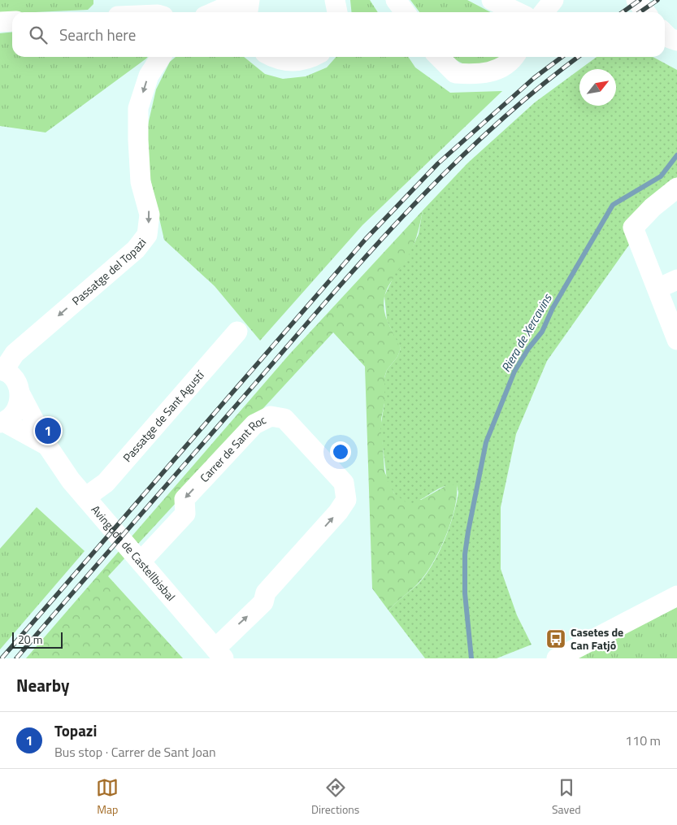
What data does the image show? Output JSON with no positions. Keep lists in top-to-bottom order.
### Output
{
  "streets": {
    "street": [
      "Passatge del Topazi",
      "Passatge de Sant Agustí",
      "Carrer de Sant Roc",
      "Avinguda de Castellbisbal"
    ]
  },
  "crossings": [
    ["Passatge del Topazi", "Avinguda de Castellbisbal"],
    ["Passatge de Sant Agustí", "Avinguda de Castellbisbal"],
    ["Carrer de Sant Roc", "Avinguda de Castellbisbal"]
  ],
  "one_way": ["Passatge del Topazi"],
  "water": ["Riera de Xercavins"],
  "places": {
    "bus stop": ["Casetes de Can Fatjó"]
  },
  "scale_bar": "20 m",
  "north": "top right",
  "page": {
    "search": "Search here",
    "pins": "1",
    "scale": "20 m",
    "heading": "Nearby",
    "list": [
      {
        "mark": "1",
        "name": "Topazi",
        "note": "Bus stop · Carrer de Sant Joan",
        "value": "110 m"
      }
    ],
    "nav": ["Map", "Directions", "Saved"]
  }
}
